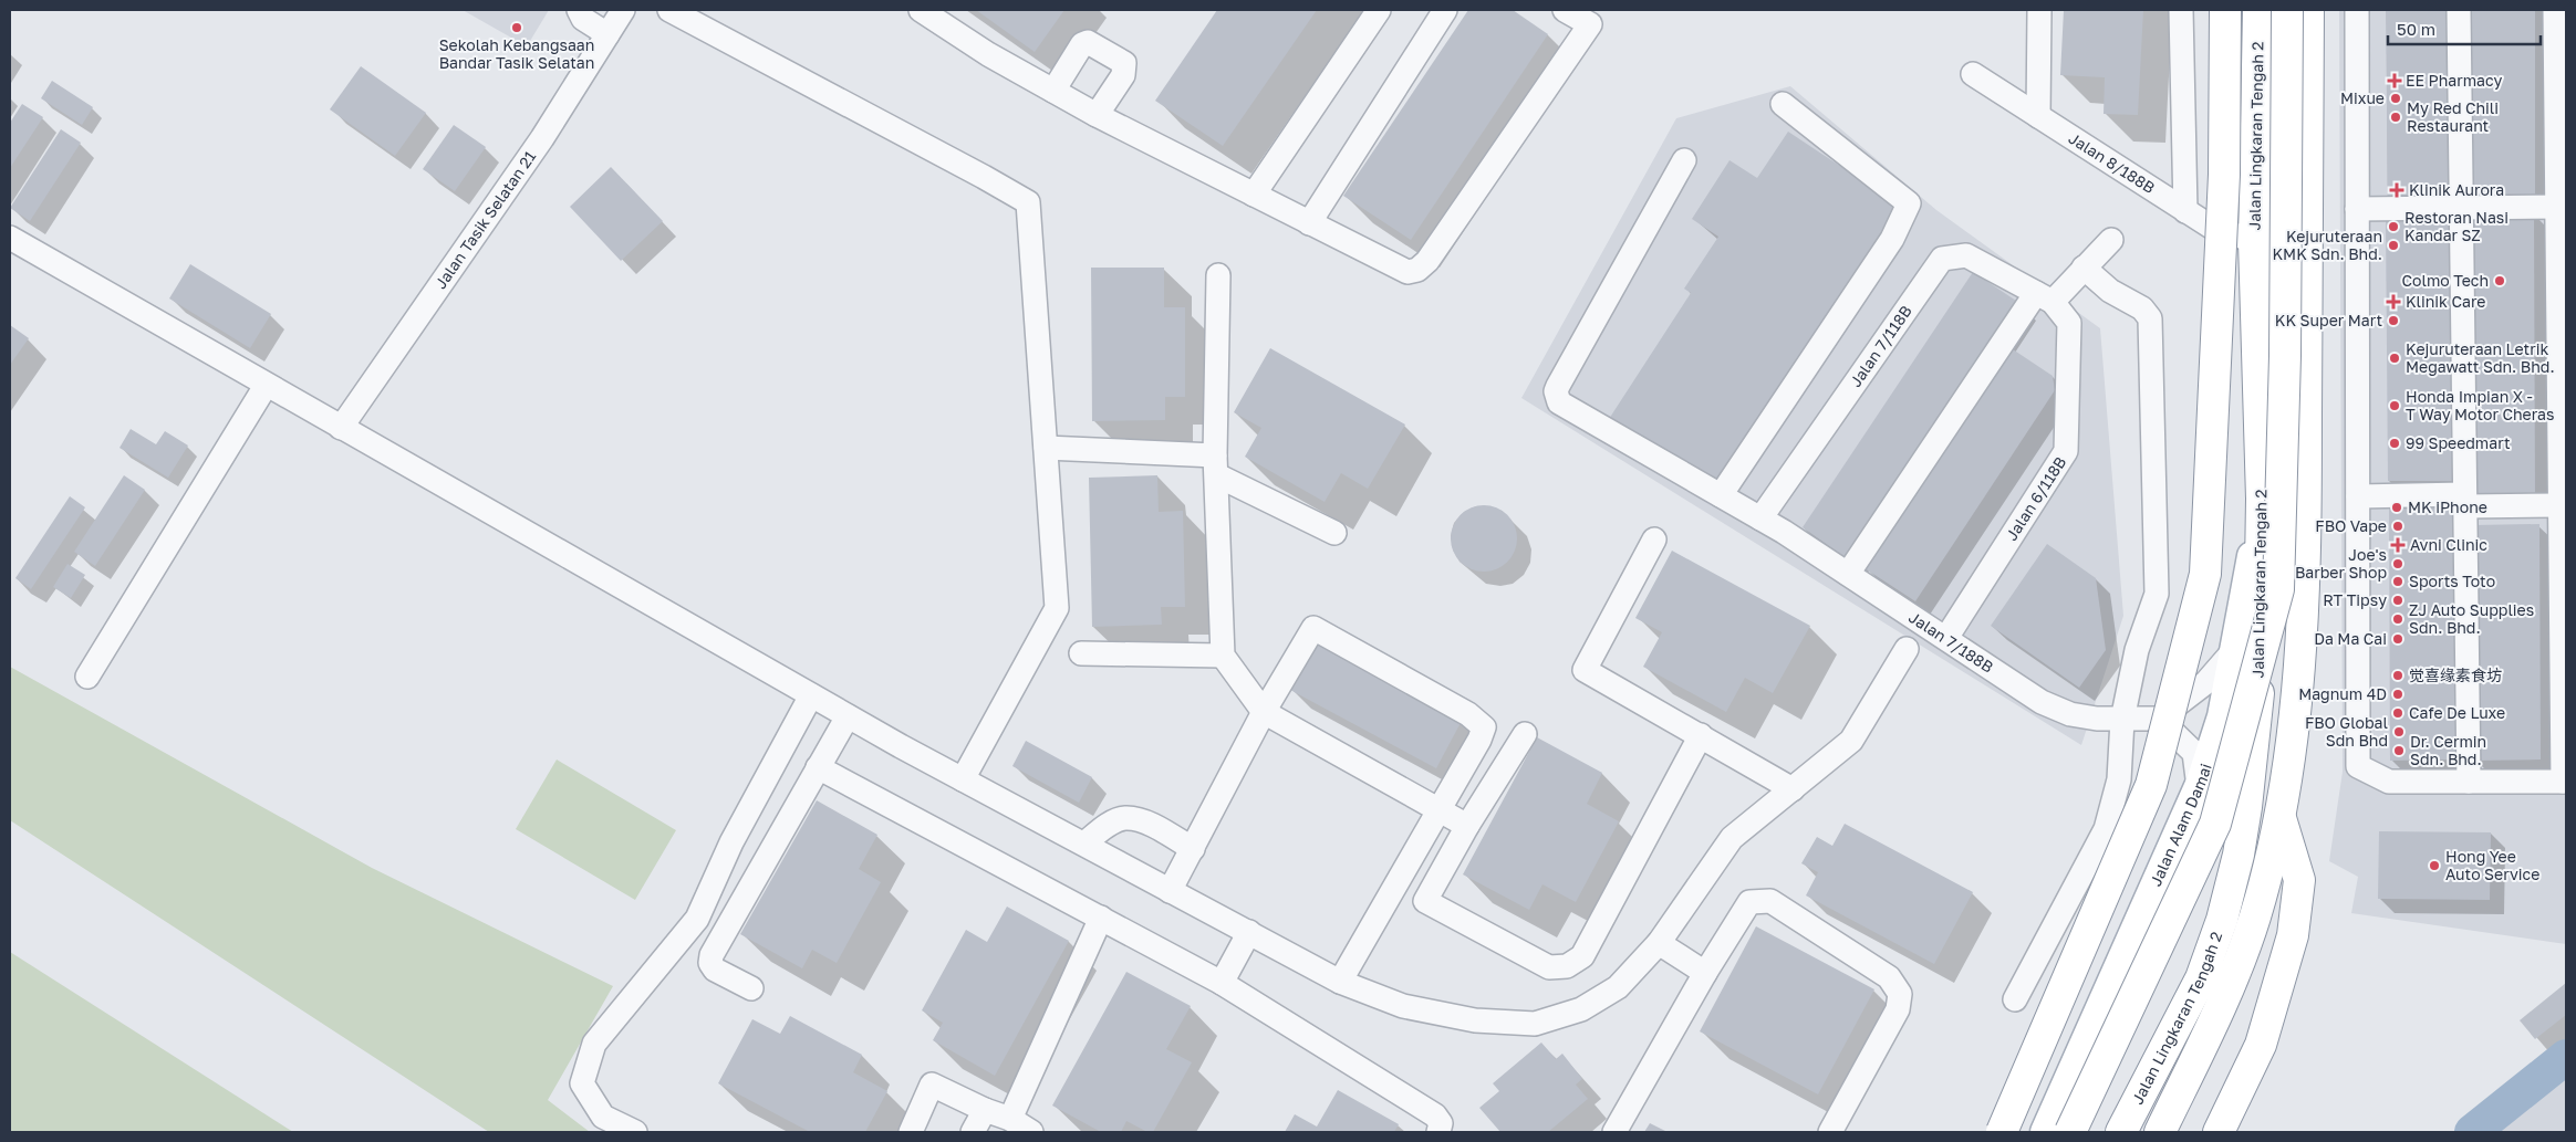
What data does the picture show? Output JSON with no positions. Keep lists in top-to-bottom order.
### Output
{
  "streets": {
    "highway": ["Jalan Lingkaran Tengah 2"],
    "main road": ["Jalan Alam Damai"],
    "street": [
      "Jalan 8/188B",
      "Jalan Tasik Selatan 21",
      "Jalan 7/118B",
      "Jalan 6/118B",
      "Jalan 7/188B"
    ]
  },
  "crossings": [
    ["Jalan Lingkaran Tengah 2", "Jalan 8/188B"],
    ["Jalan Lingkaran Tengah 2", "Jalan Alam Damai"],
    ["Jalan 7/118B", "Jalan 6/118B"],
    ["Jalan 7/118B", "Jalan 7/188B"],
    ["Jalan 6/118B", "Jalan 7/188B"]
  ],
  "places": {
    "other": [
      "Sekolah Kebangsaan Bandar Tasik Selatan",
      "Mixue",
      "My Red Chili Restaurant",
      "Restoran Nasi Kandar SZ",
      "Kejuruteraan KMK Sdn. Bhd.",
      "Colmo Tech",
      "KK Super Mart",
      "Kejuruteraan Letrik Megawatt Sdn. Bhd.",
      "Honda Impian X - T Way Motor Cheras",
      "99 Speedmart",
      "MK iPhone",
      "FBO Vape",
      "Joe's Barber Shop",
      "Sports Toto",
      "RT Tipsy",
      "ZJ Auto Supplies Sdn. Bhd.",
      "Da Ma Cai",
      "觉喜缘素食坊",
      "Magnum 4D",
      "Cafe De Luxe",
      "FBO Global Sdn Bhd",
      "Dr. Cermin Sdn. Bhd.",
      "Hong Yee Auto Service"
    ],
    "health": [
      "EE Pharmacy",
      "Klinik Aurora",
      "Klinik Care",
      "Avni Clinic"
    ]
  },
  "scale_bar": "50 m"
}
